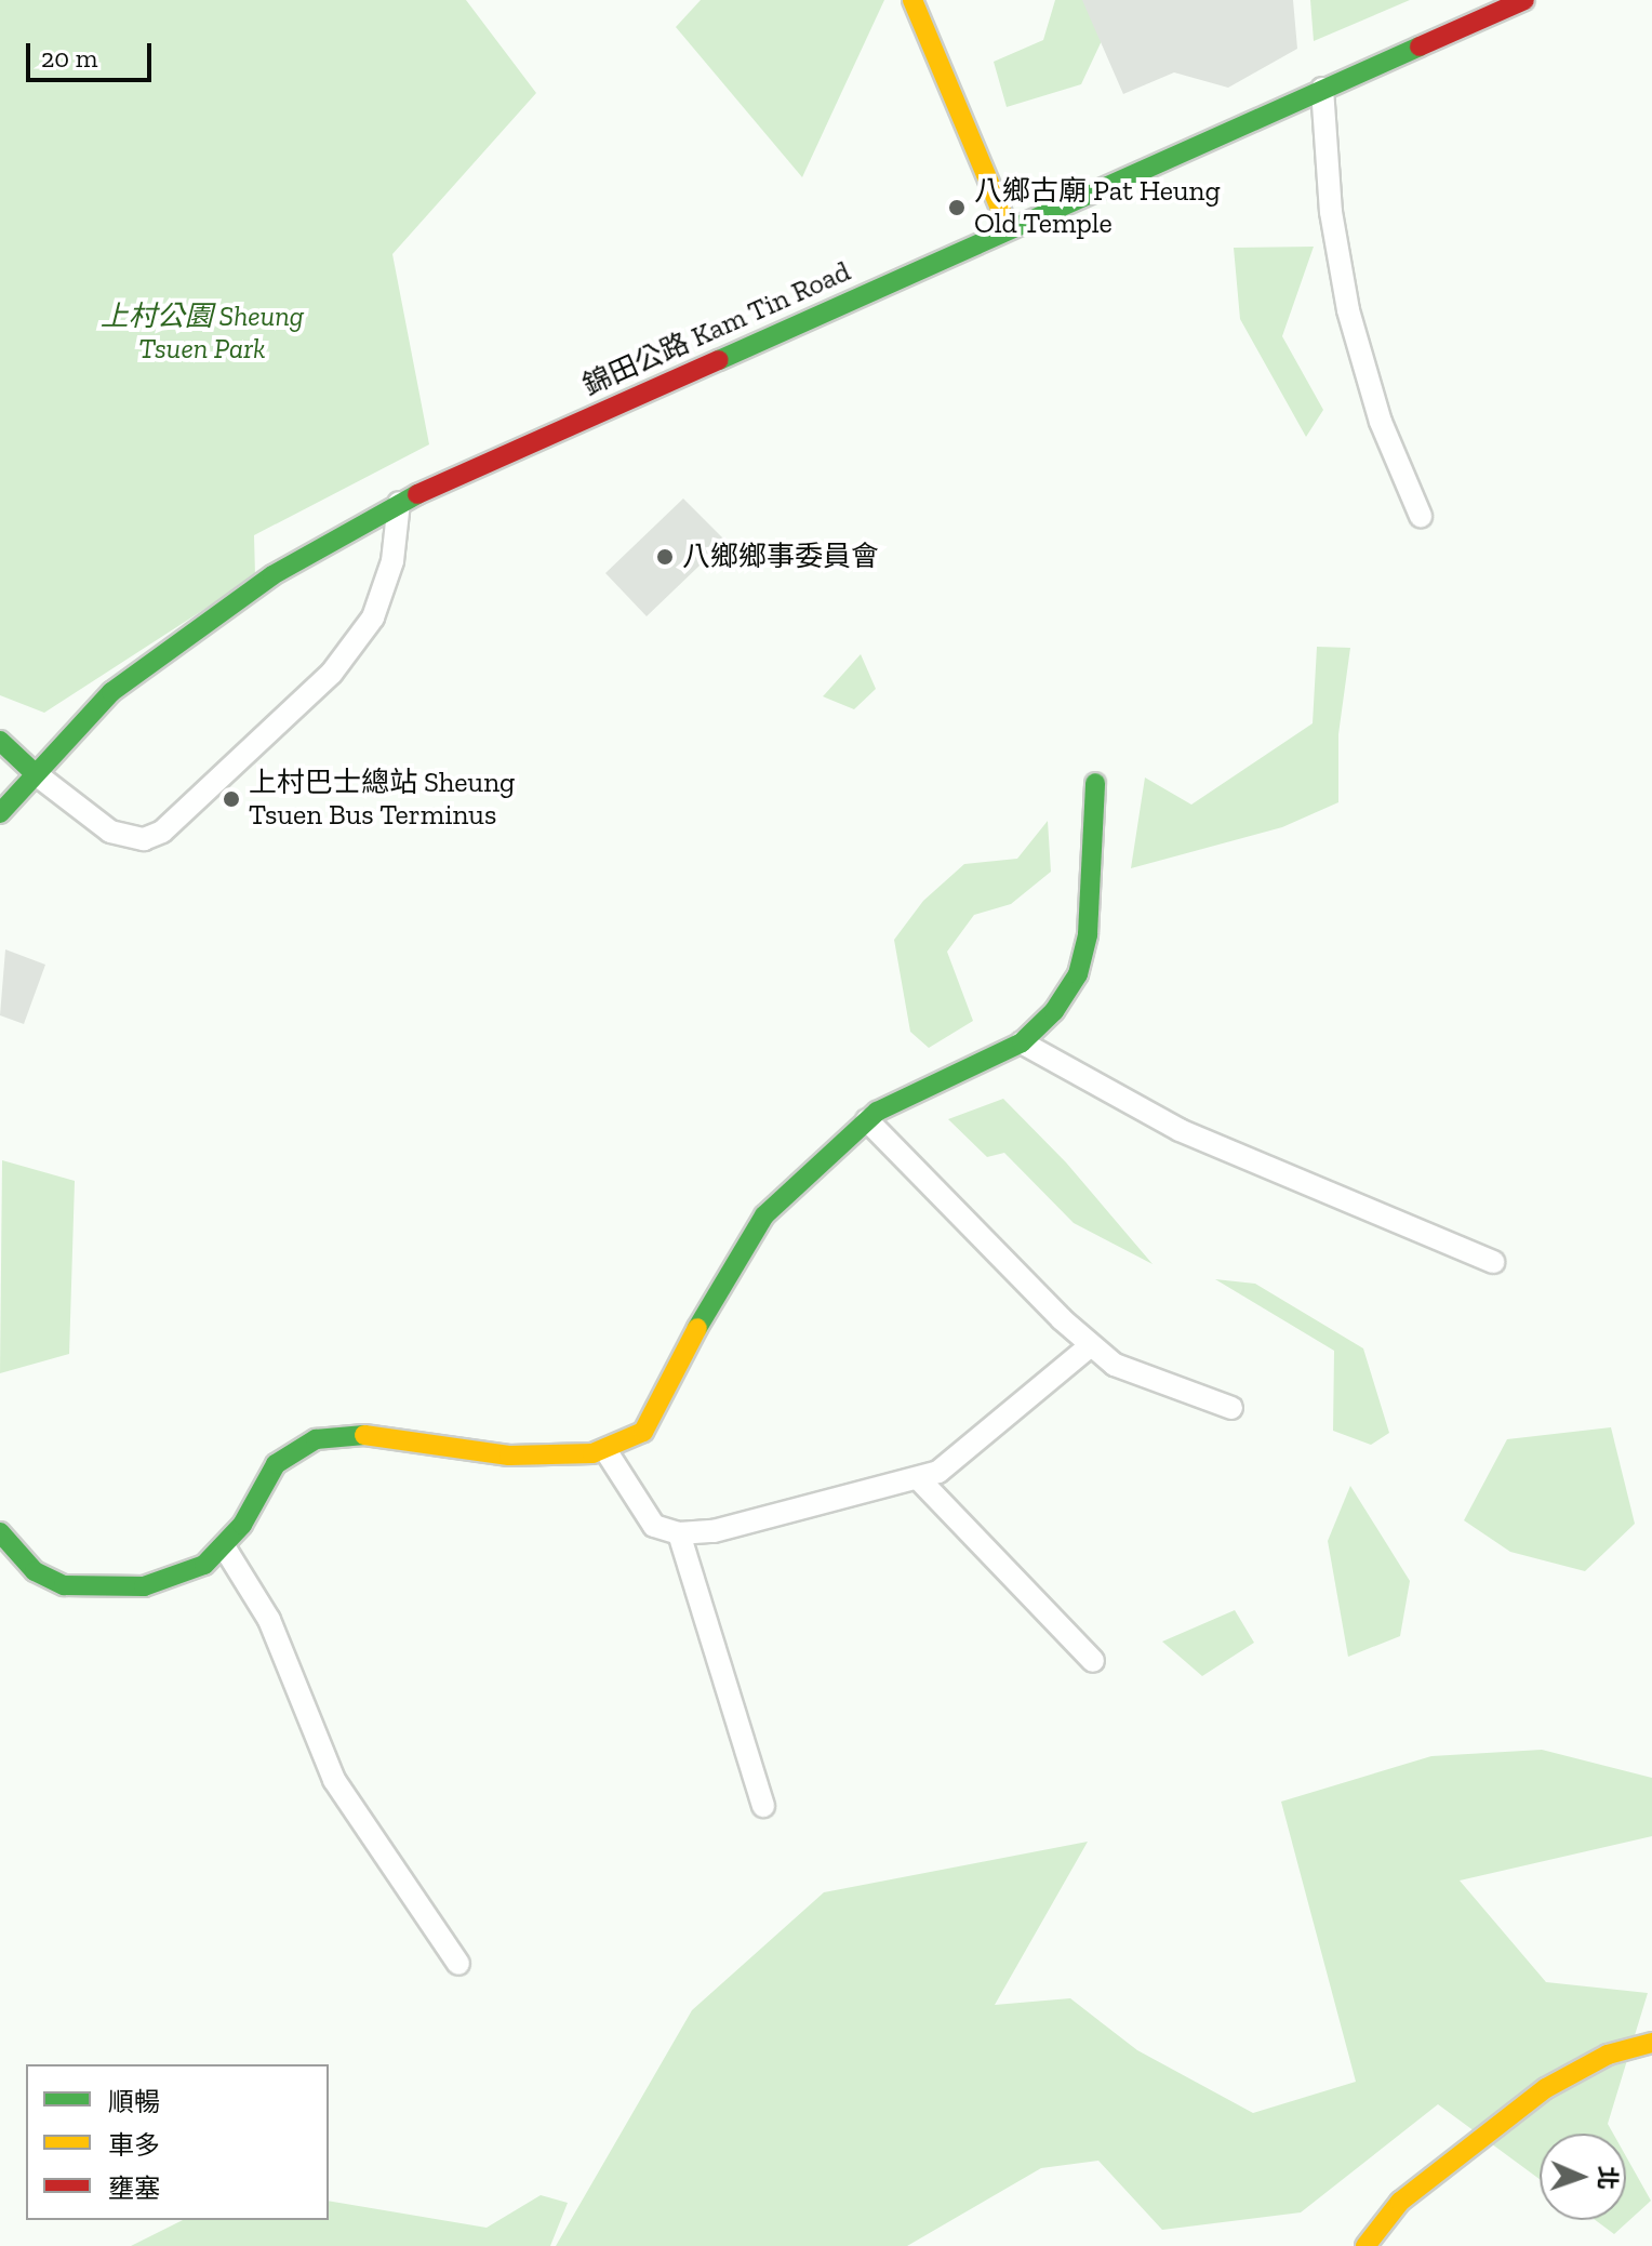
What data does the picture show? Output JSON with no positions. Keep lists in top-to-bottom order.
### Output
{
  "streets": {
    "street": ["錦田公路 Kam Tin Road"]
  },
  "parks": ["上村公園 Sheung Tsuen Park"],
  "places": ["八鄉古廟 Pat Heung Old Temple", "八鄉鄉事委員會", "上村巴士總站 Sheung Tsuen Bus Terminus"],
  "legend": ["順暢", "車多", "壅塞"],
  "scale_bar": "20 m",
  "north": "right"
}
